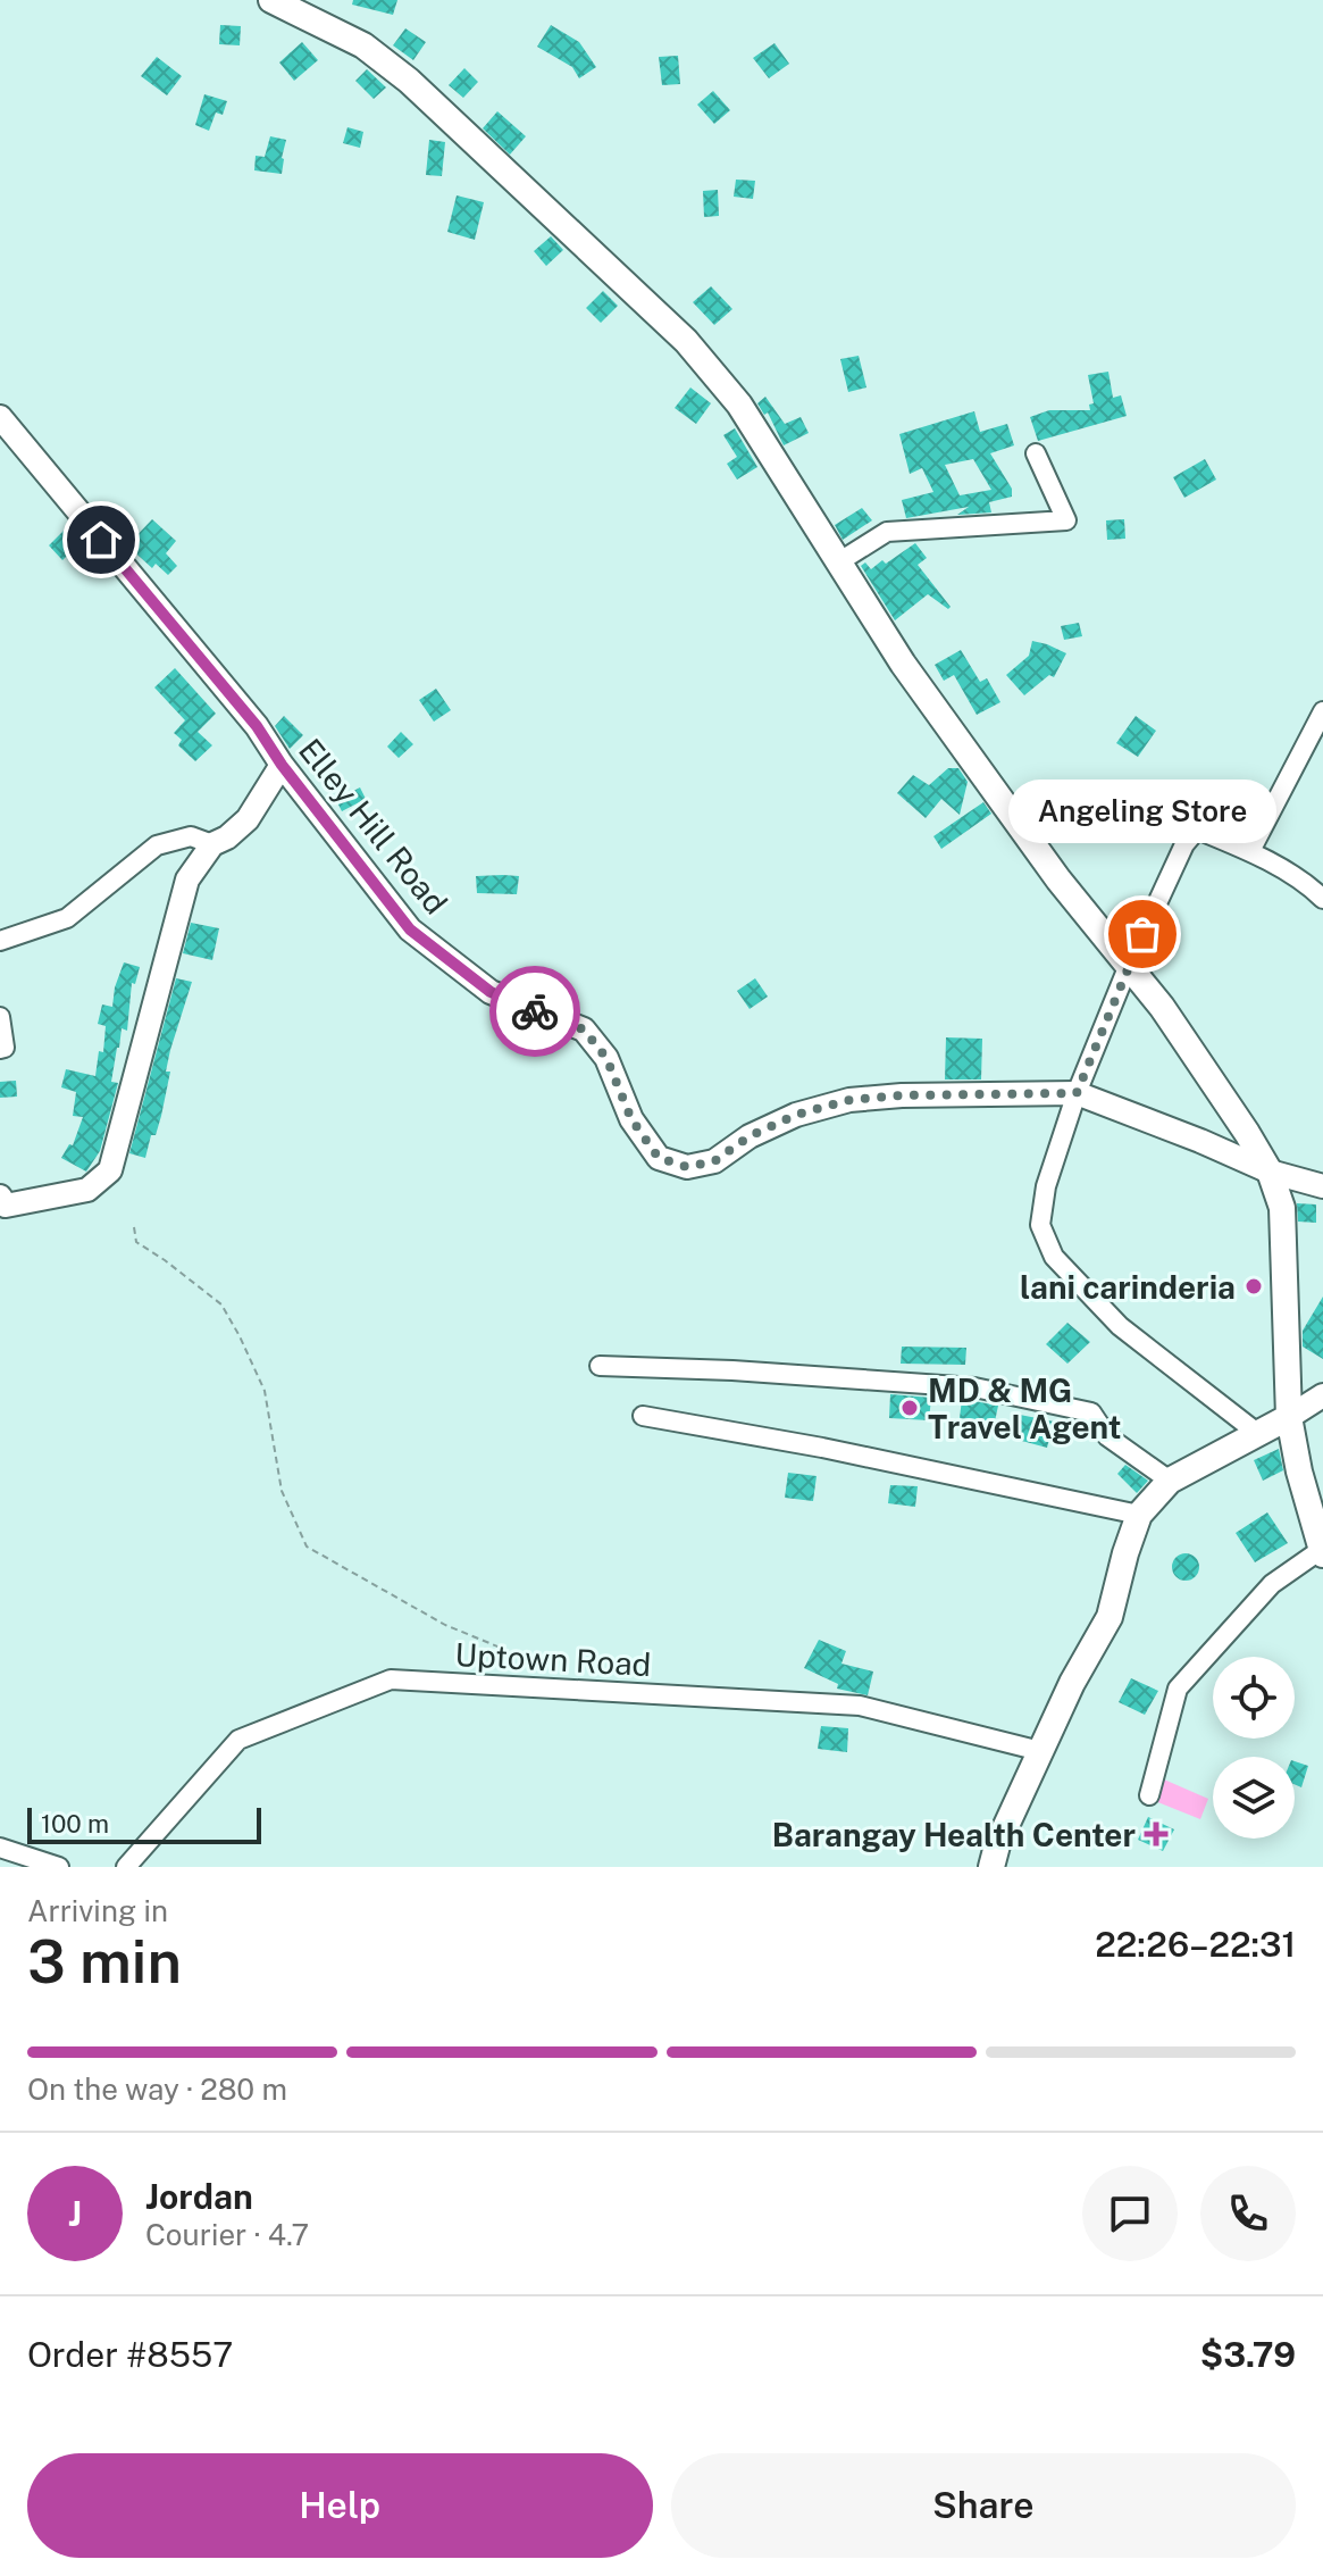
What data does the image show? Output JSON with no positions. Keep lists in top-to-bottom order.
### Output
{
  "streets": {
    "street": ["Elley Hill Road", "Uptown Road"]
  },
  "places": {
    "other": ["Angeling Store", "lani carinderia", "MD & MG Travel Agent"],
    "health": ["Barangay Health Center"]
  },
  "scale_bar": "100 m",
  "page": {
    "bubble": "Angeling Store",
    "scale": "100 m",
    "heading": ["3 min", "Arriving in", "22:26–22:31"],
    "panel": [
      "Jordan",
      "Courier · 4.7",
      "Order #8557",
      "$3.79"
    ],
    "bar": "On the way · 280 m",
    "round": "J",
    "buttons": ["Help", "Share"]
  }
}
